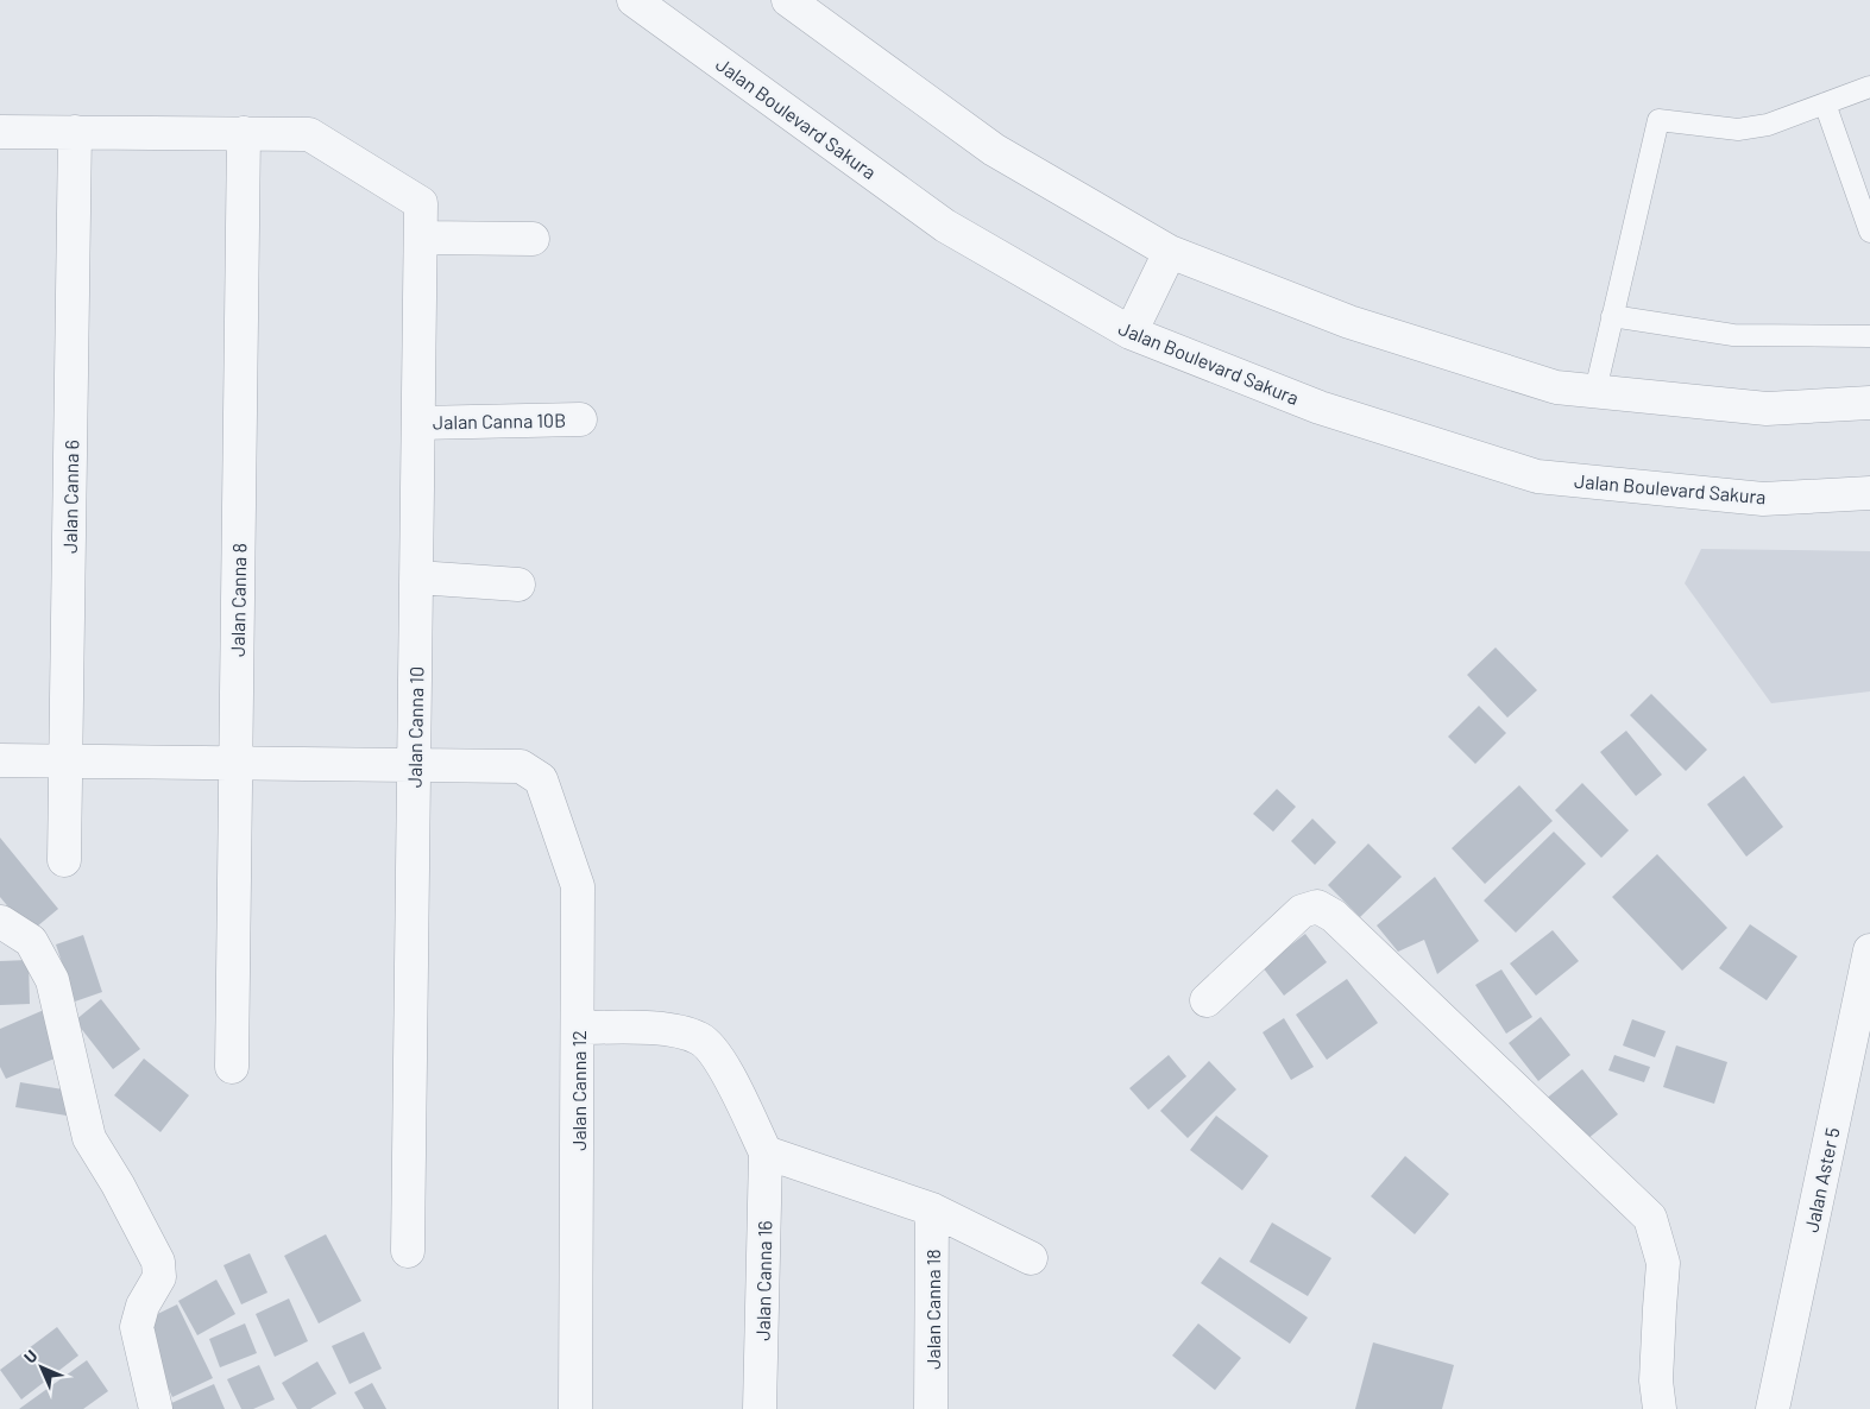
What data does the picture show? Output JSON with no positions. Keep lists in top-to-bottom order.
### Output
{
  "streets": {
    "street": [
      "Jalan Boulevard Sakura",
      "Jalan Canna 10B",
      "Jalan Canna 6",
      "Jalan Canna 8",
      "Jalan Canna 10",
      "Jalan Canna 12",
      "Jalan Aster 5",
      "Jalan Canna 16",
      "Jalan Canna 18"
    ]
  },
  "crossings": [
    ["Jalan Canna 10B", "Jalan Canna 10"],
    ["Jalan Canna 8", "Jalan Canna 10"],
    ["Jalan Canna 10", "Jalan Canna 12"]
  ],
  "north": "top left"
}
